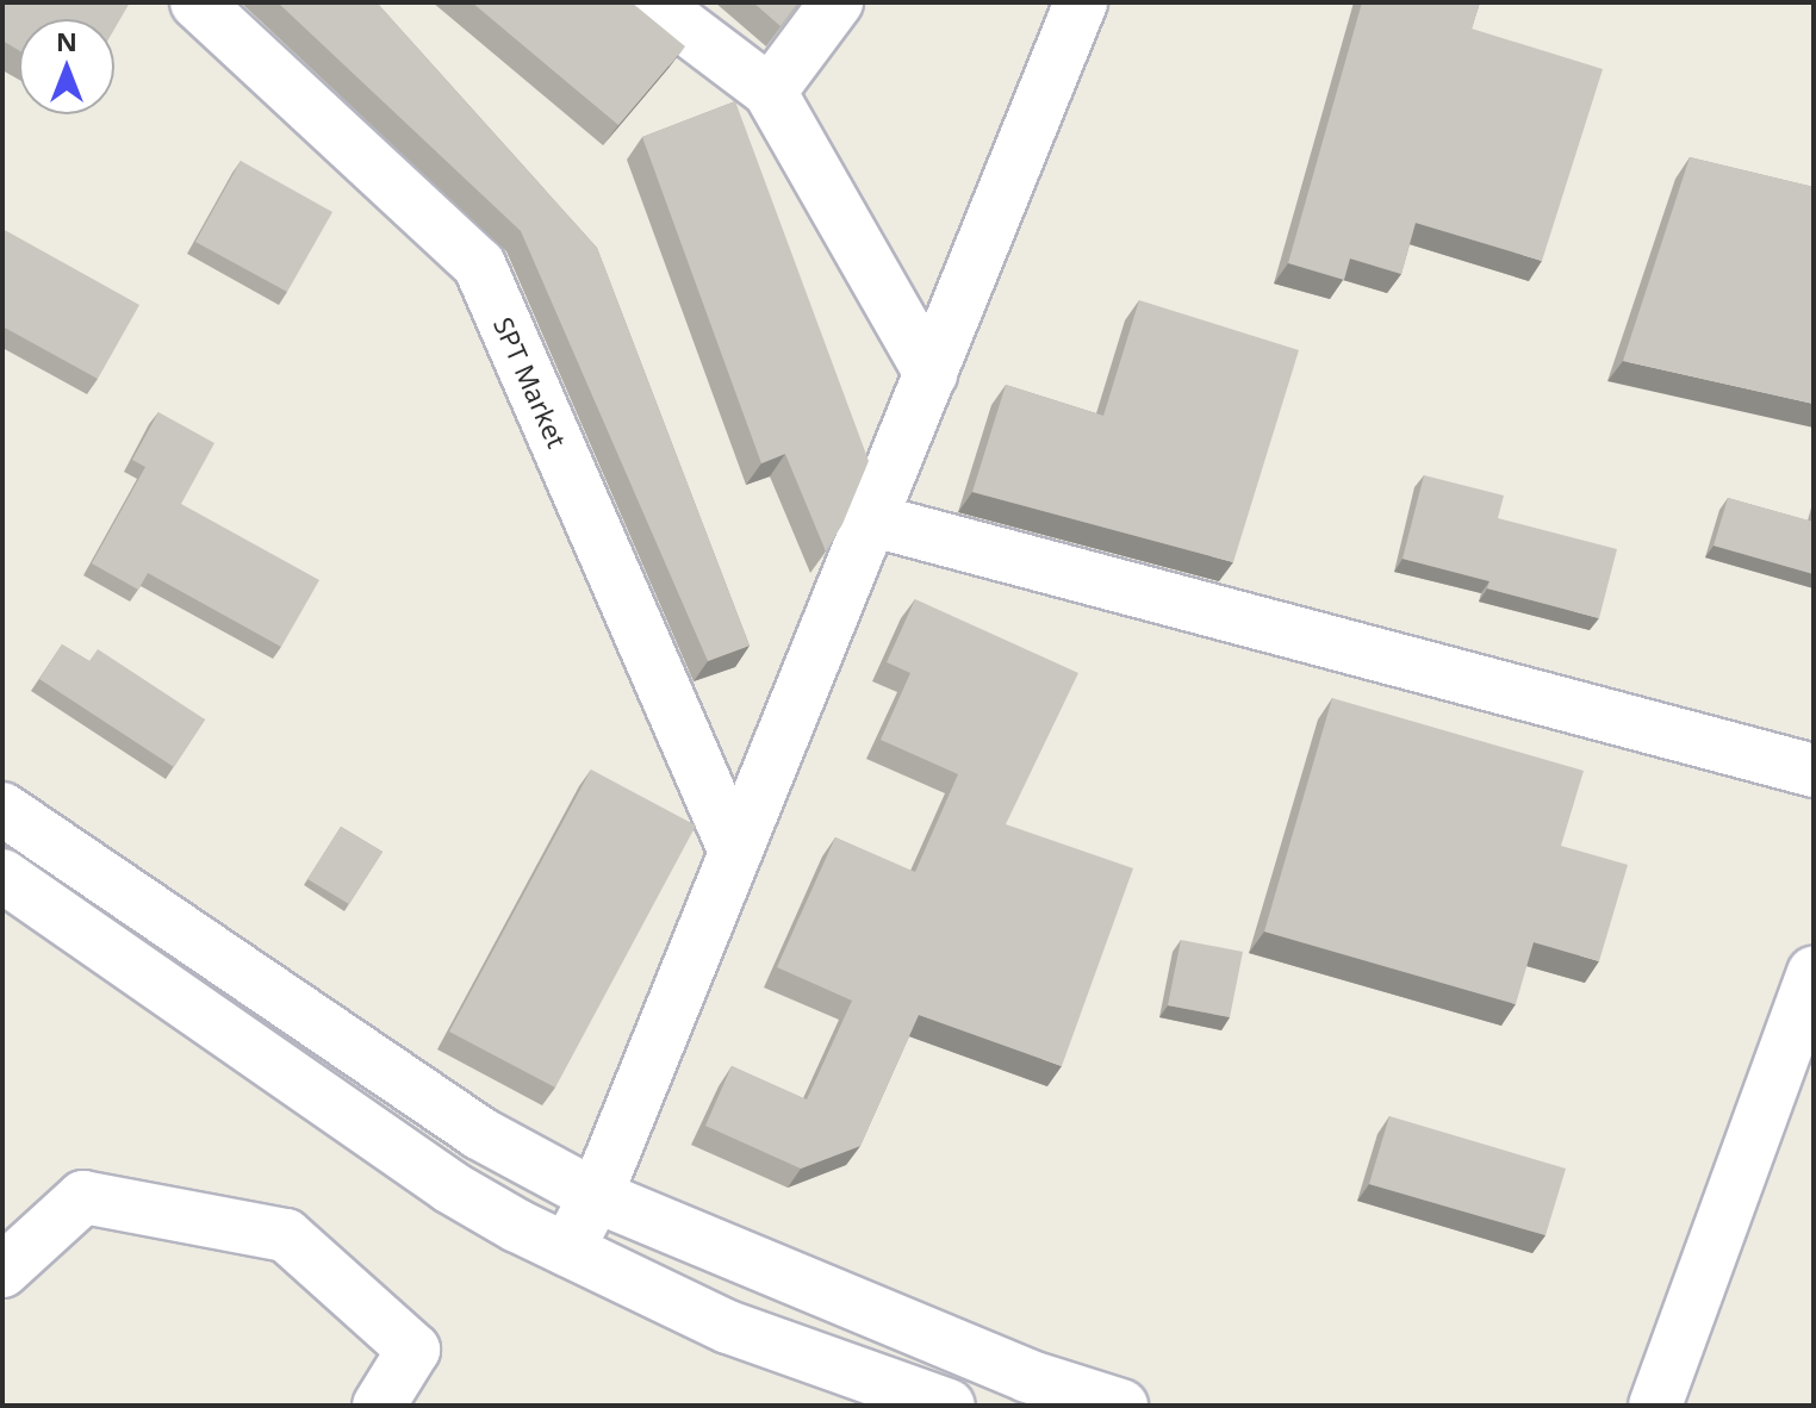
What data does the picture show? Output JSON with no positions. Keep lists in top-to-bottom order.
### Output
{
  "streets": {
    "street": ["SPT Market"]
  },
  "north": "top"
}
